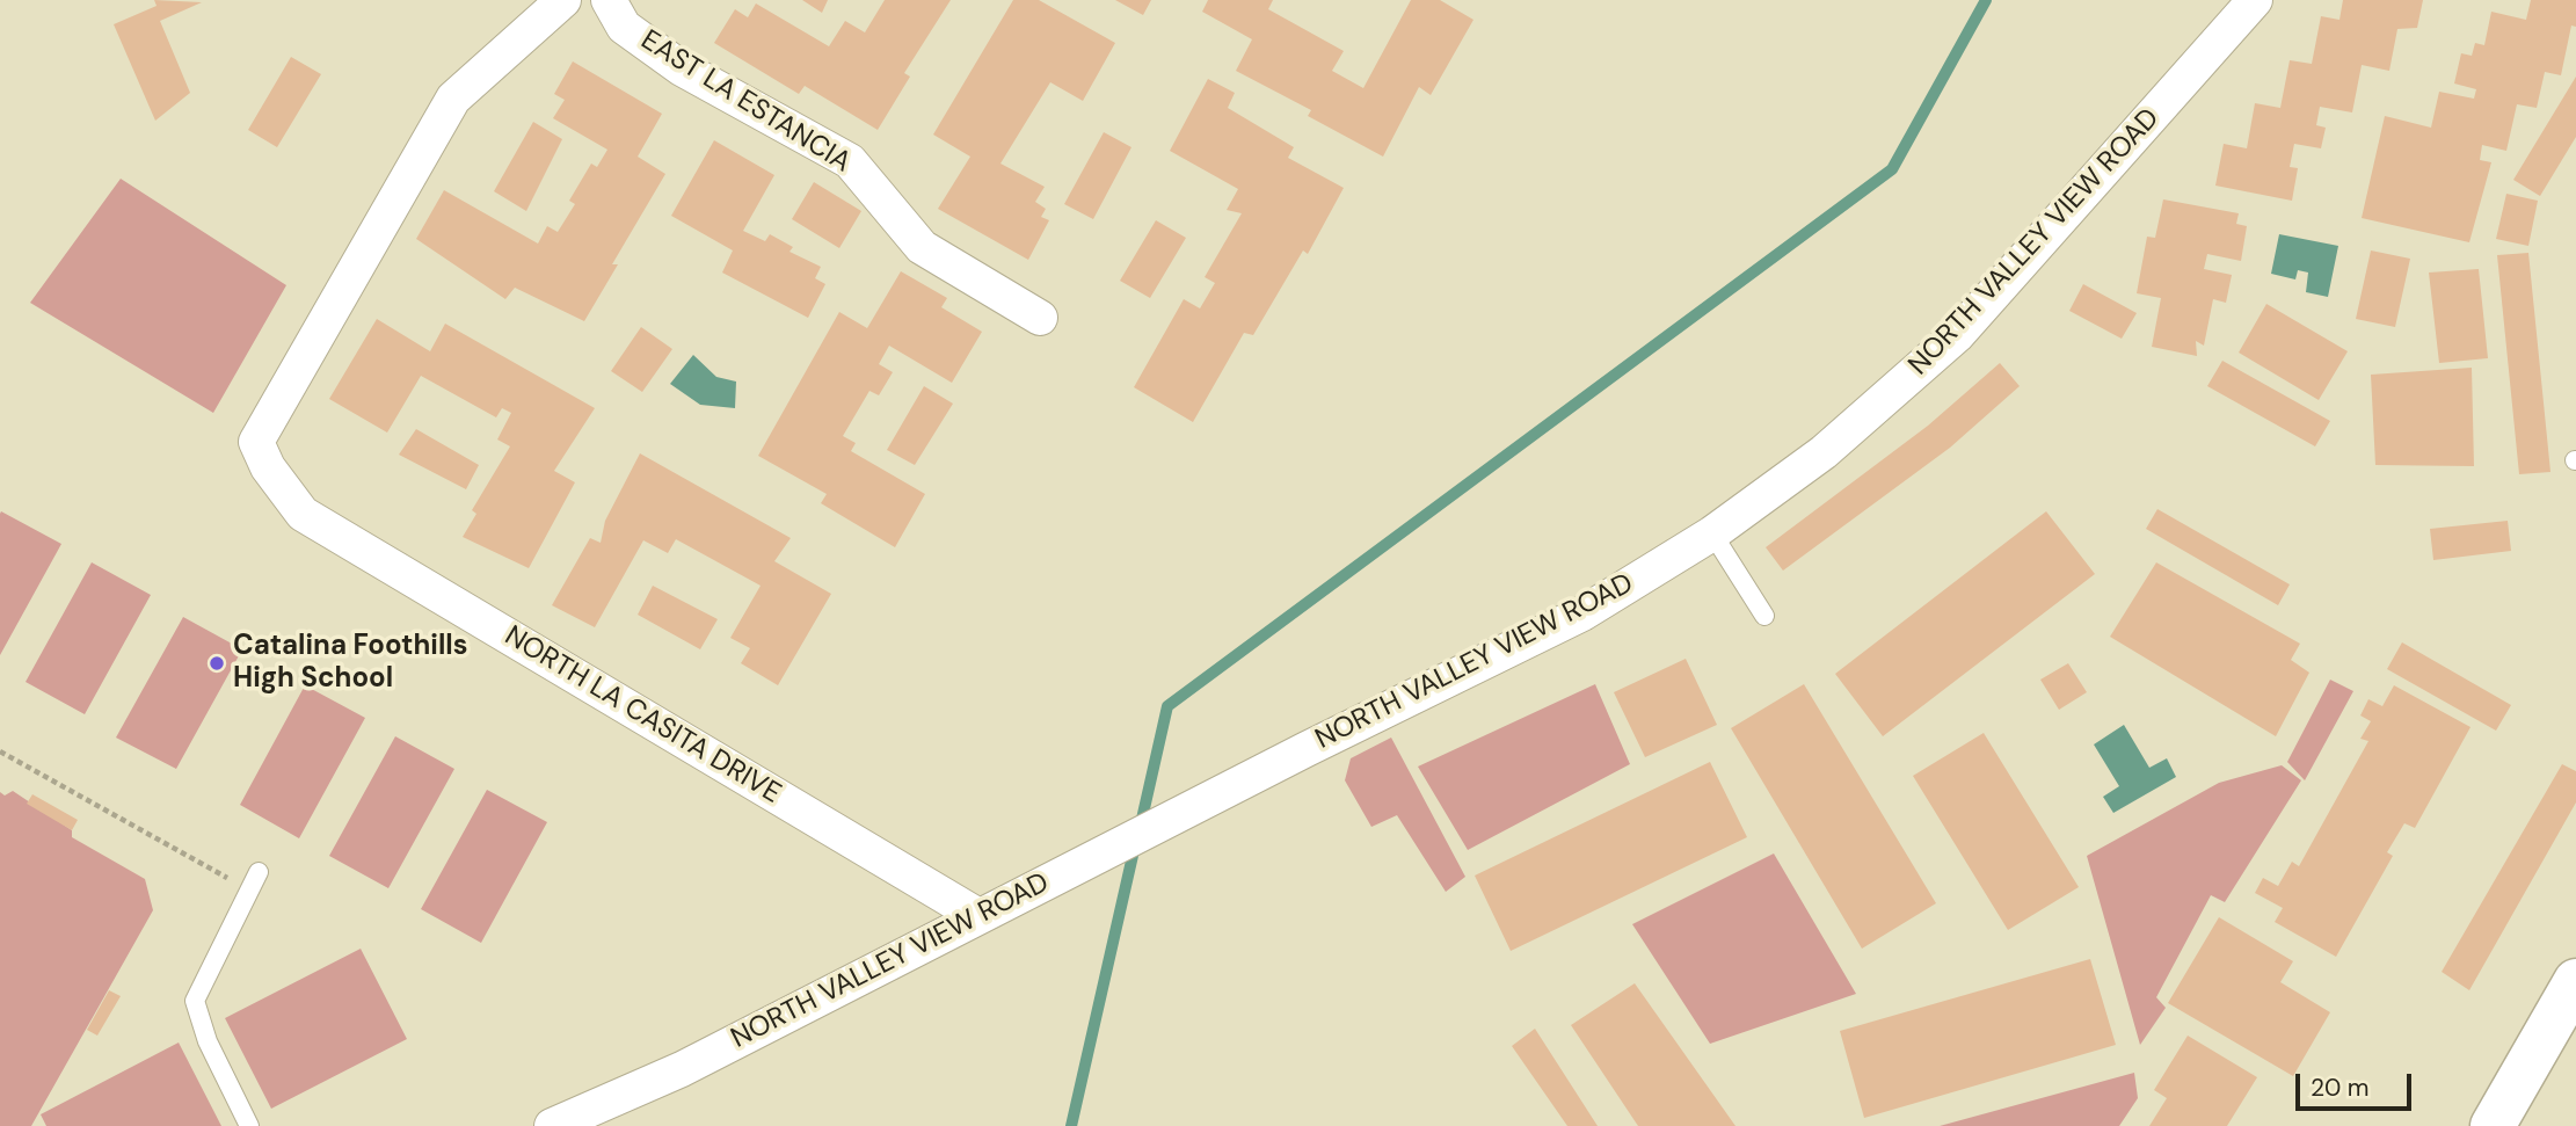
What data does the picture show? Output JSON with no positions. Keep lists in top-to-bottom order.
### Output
{
  "streets": {
    "street": ["EAST LA ESTANCIA", "NORTH VALLEY VIEW ROAD", "NORTH LA CASITA DRIVE"]
  },
  "crossings": [
    ["NORTH VALLEY VIEW ROAD", "NORTH LA CASITA DRIVE"]
  ],
  "places": ["Catalina Foothills High School"],
  "scale_bar": "20 m"
}
